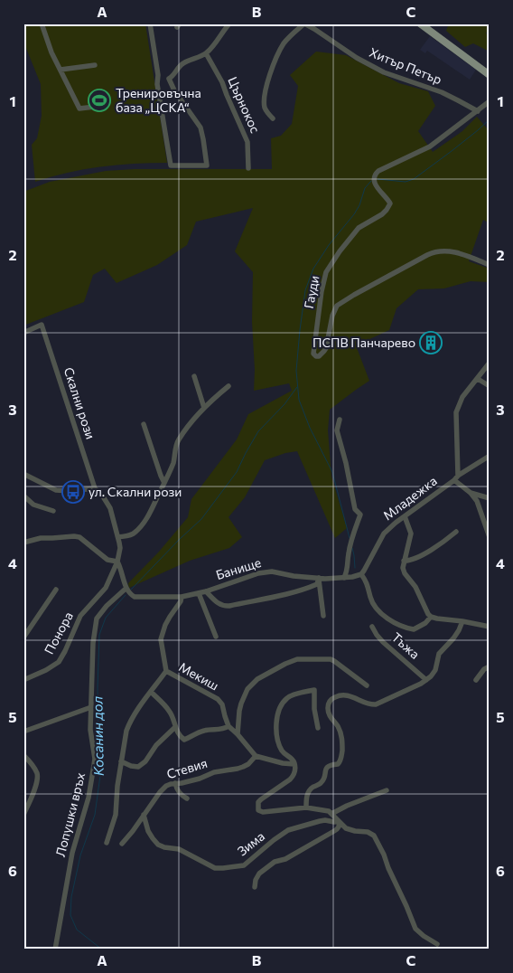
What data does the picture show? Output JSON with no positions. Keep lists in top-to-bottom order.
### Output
{
  "streets": {
    "street": [
      "Хитър Петър",
      "Църнокос",
      "Гауди",
      "Скални рози",
      "Младежка",
      "Банище",
      "Понора",
      "Тъжа",
      "Мекиш",
      "Стевия",
      "Лопушки връх",
      "Зима"
    ]
  },
  "crossings": [
    ["Хитър Петър", "Гауди"],
    ["Скални рози", "Понора"],
    ["Младежка", "Банище"],
    ["Банище", "Мекиш"],
    ["Банище", "Лопушки връх"],
    ["Стевия", "Зима"]
  ],
  "water": ["Косанин дол"],
  "places": {
    "sports": ["Тренировъчна база „ЦСКА“"],
    "building": ["ПСПВ Панчарево"],
    "bus stop": ["ул. Скални рози"]
  },
  "grid": {
    "columns": ["A", "B", "C"],
    "rows": [
      "1",
      "2",
      "3",
      "4",
      "5",
      "6"
    ]
  }
}
